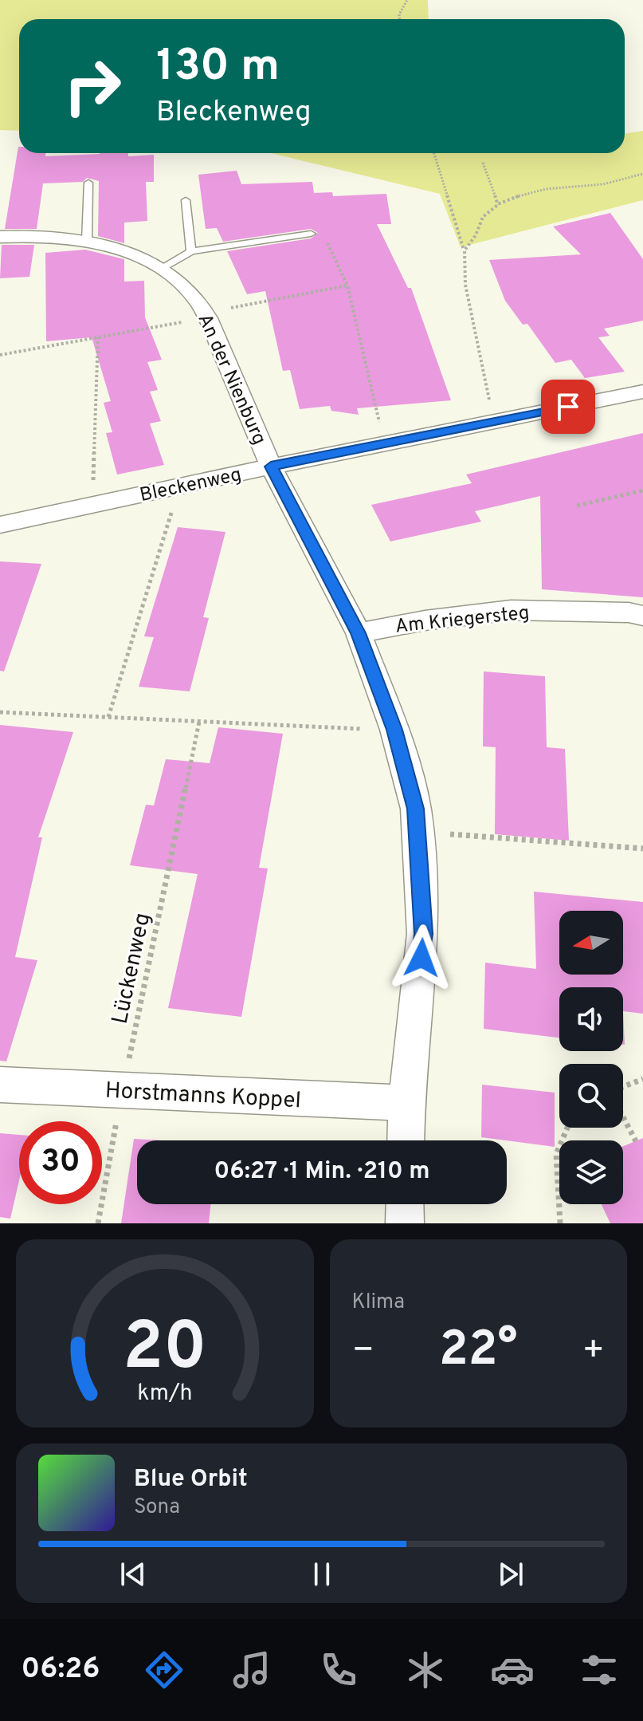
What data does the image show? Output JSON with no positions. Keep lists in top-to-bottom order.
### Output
{
  "streets": {
    "street": [
      "An der Nienburg",
      "Bleckenweg",
      "Am Kriegersteg",
      "Horstmanns Koppel"
    ],
    "path": ["Lückenweg"]
  },
  "crossings": [
    ["An der Nienburg", "Bleckenweg"],
    ["Lückenweg", "Horstmanns Koppel"]
  ],
  "north": "left",
  "page": {
    "turn": ["130 m", "Bleckenweg"],
    "limit": "30",
    "trip": "06:27 · 1 Min. · 210 m",
    "tile": "Klima",
    "heat": ["−", "22°", "+"],
    "song": ["Blue Orbit", "Sona"],
    "tabs": "06:26",
    "gauge": ["20", "km/h"]
  }
}
